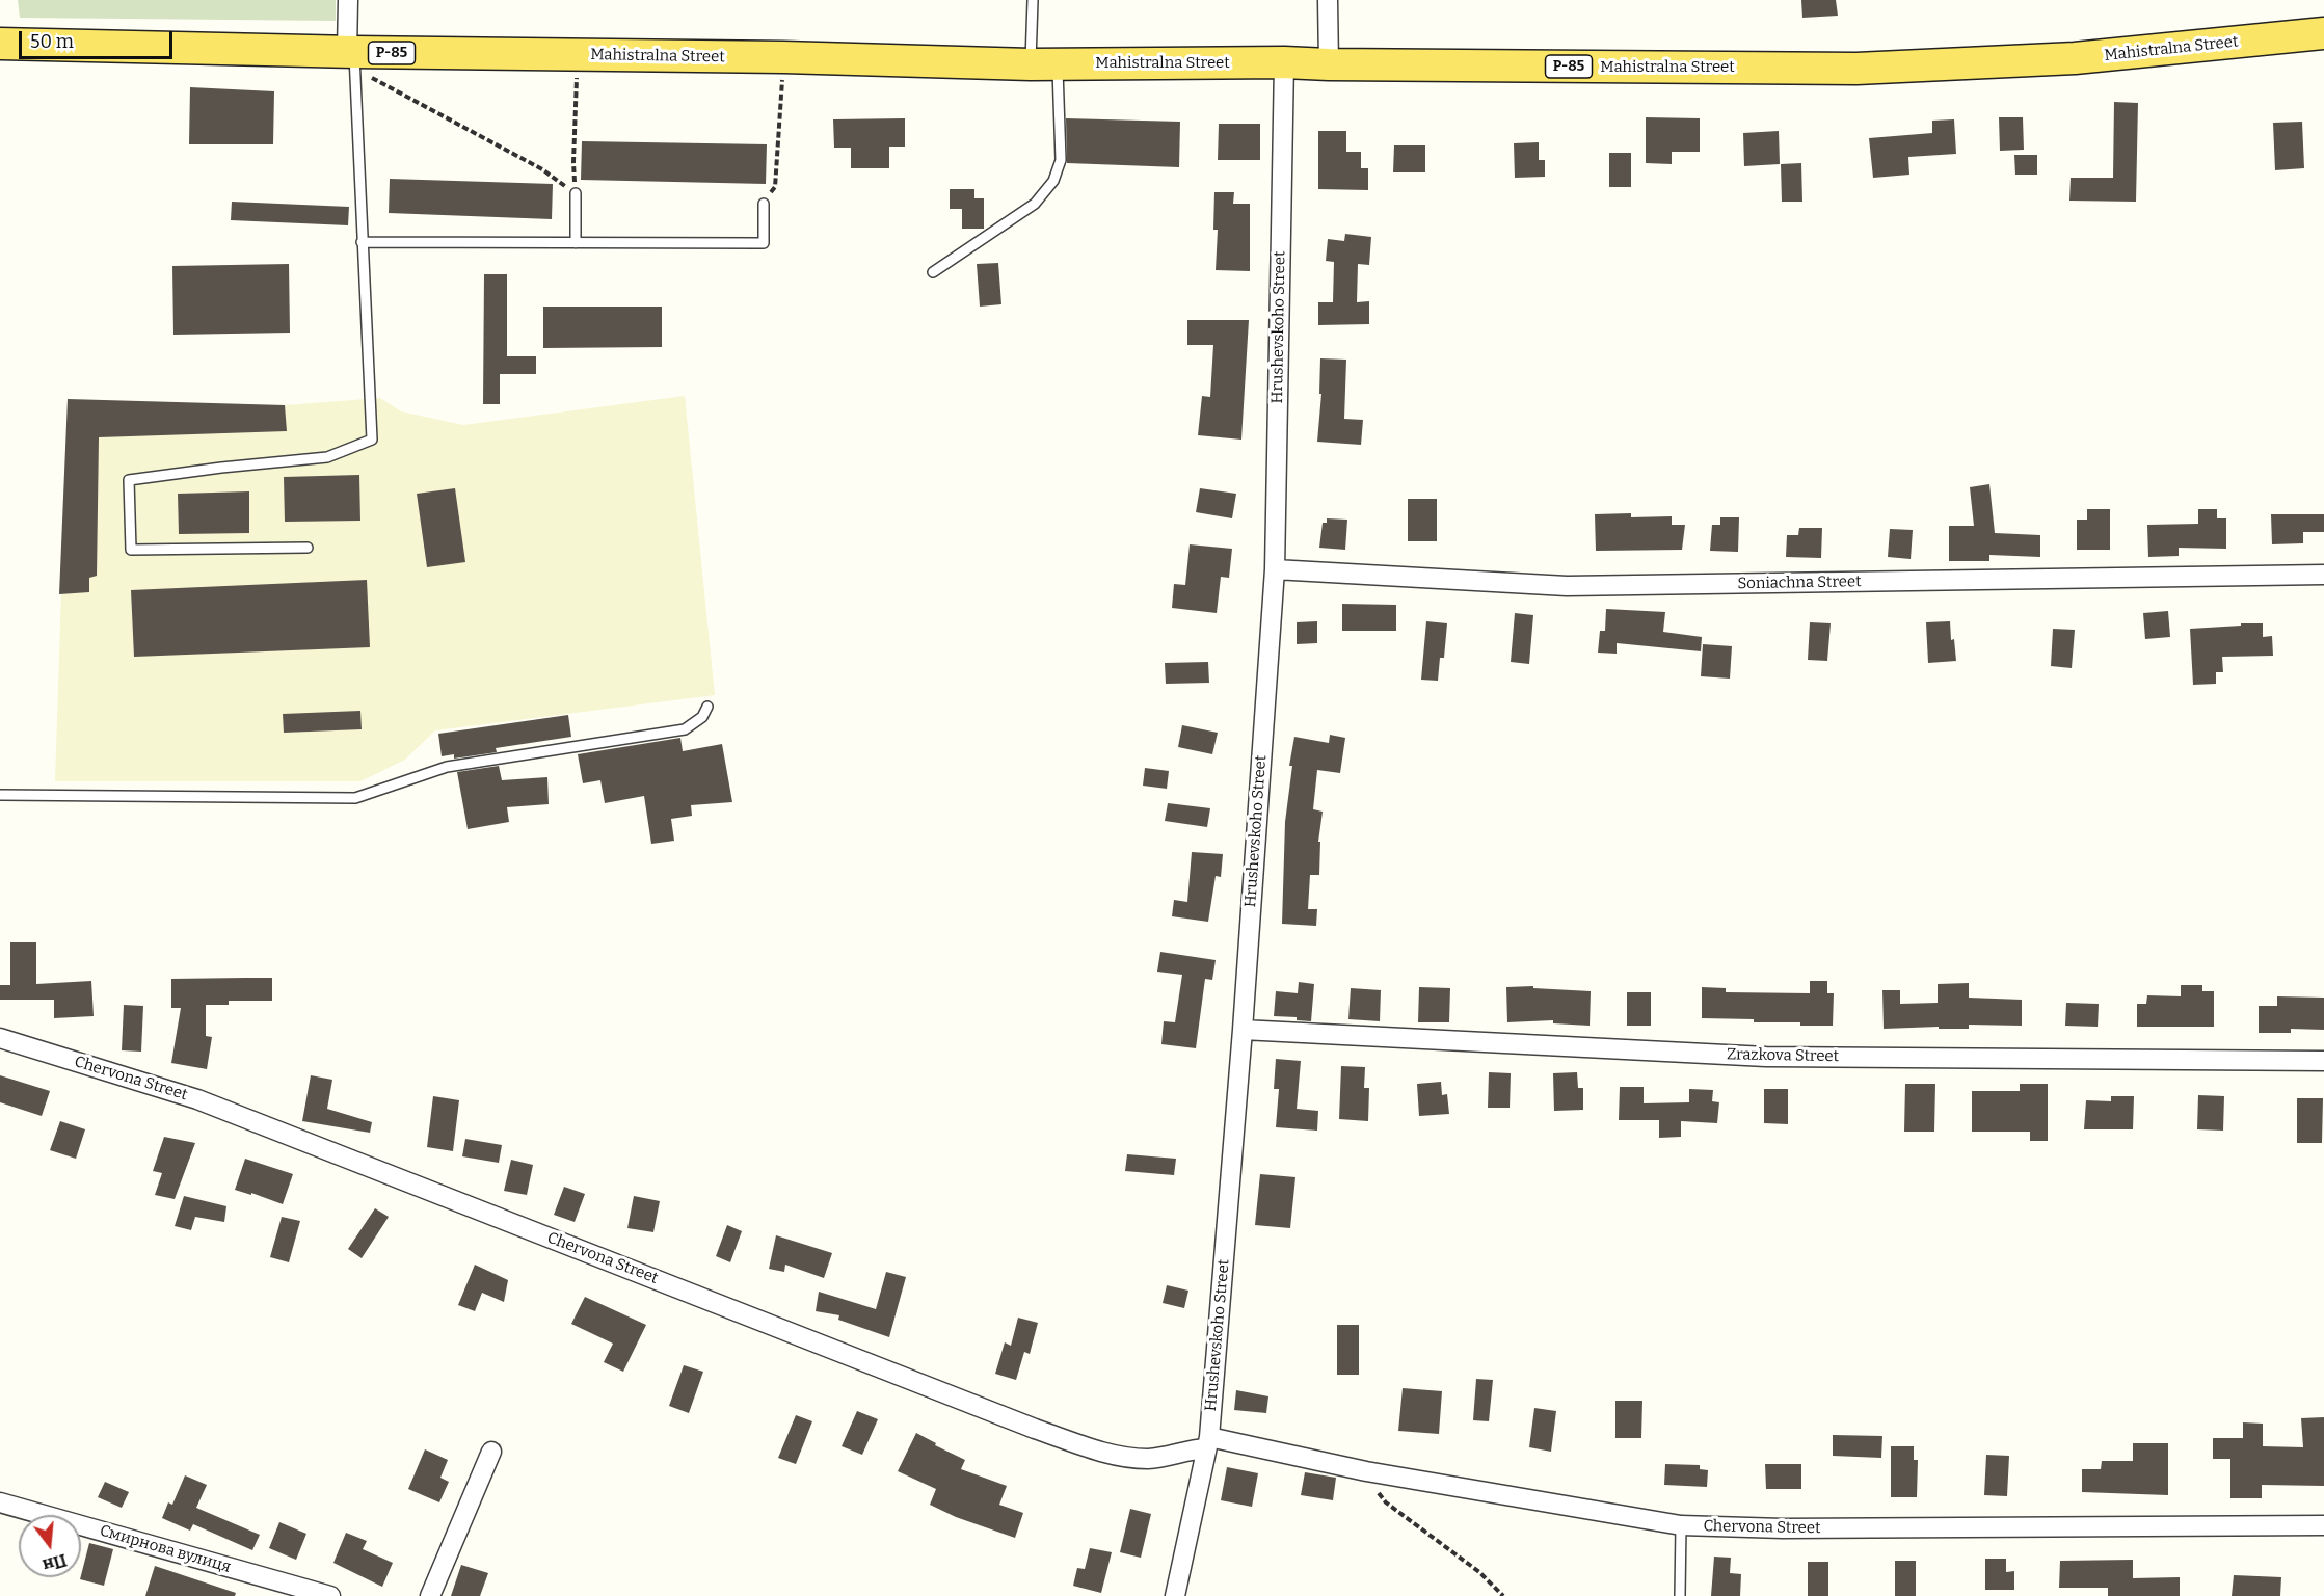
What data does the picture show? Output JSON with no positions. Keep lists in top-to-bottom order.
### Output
{
  "streets": {
    "main road": ["Mahistralna Street", "Р-85"],
    "street": [
      "Hrushevskoho Street",
      "Soniachna Street",
      "Zrazkova Street",
      "Chervona Street",
      "Смирнова вулиця"
    ]
  },
  "crossings": [
    ["Mahistralna Street", "Hrushevskoho Street"],
    ["Hrushevskoho Street", "Soniachna Street"],
    ["Hrushevskoho Street", "Zrazkova Street"],
    ["Hrushevskoho Street", "Chervona Street"]
  ],
  "scale_bar": "50 m",
  "north": "bottom"
}
